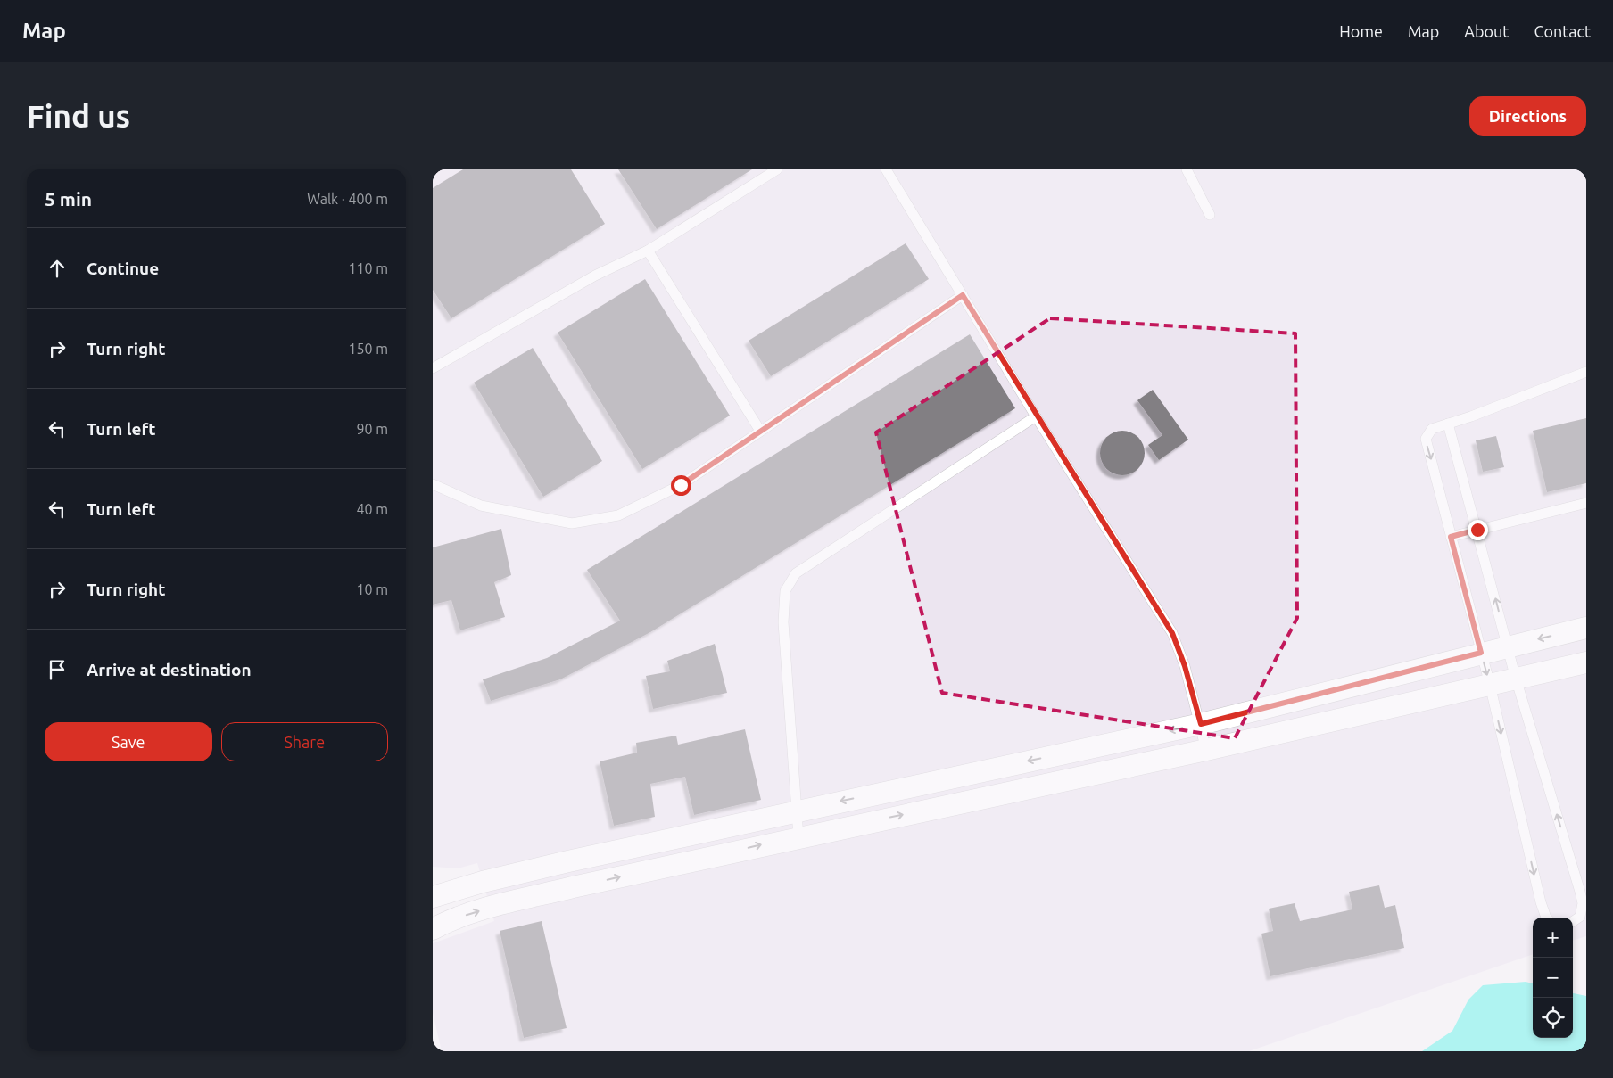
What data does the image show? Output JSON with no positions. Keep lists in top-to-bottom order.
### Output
{
  "page": {
    "header": "Map",
    "nav": [
      "Home",
      "Map",
      "About",
      "Contact"
    ],
    "buttons": [
      "Directions",
      ["Save", "Share"]
    ],
    "title": "Find us",
    "heading": ["5 min", "Walk · 400 m"],
    "list": [
      ["Continue", "110 m"],
      ["Turn right", "150 m"],
      ["Turn left", "90 m"],
      ["Turn left", "40 m"],
      ["Turn right", "10 m"],
      "Arrive at destination"
    ],
    "map_buttons": ["+", "−"]
  }
}
